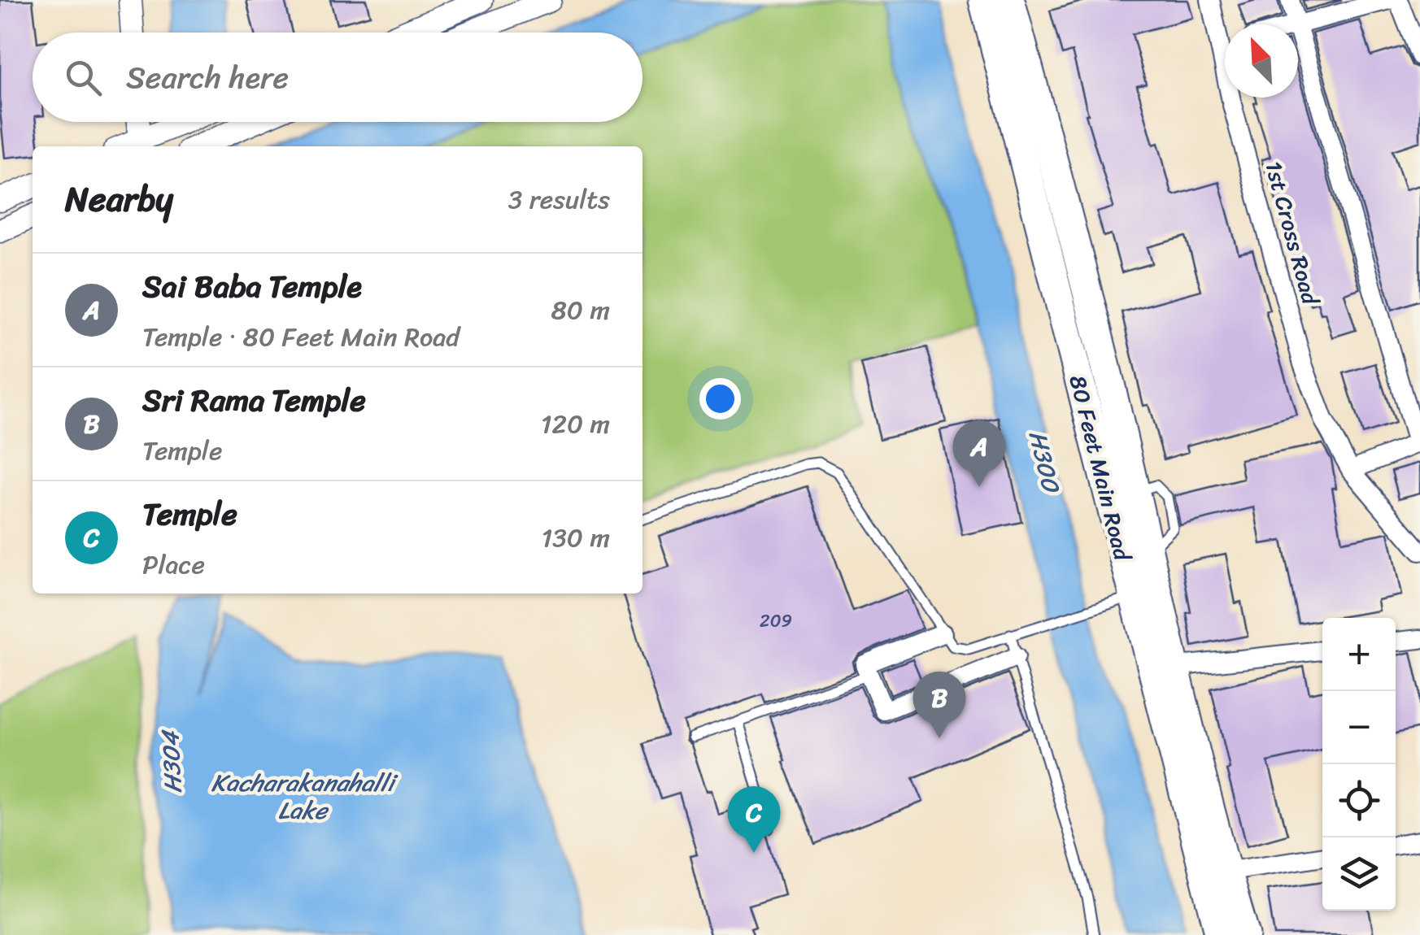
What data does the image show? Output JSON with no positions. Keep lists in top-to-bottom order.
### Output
{
  "streets": {
    "main road": ["80 Feet Main Road"],
    "street": ["1st Cross Road"]
  },
  "water": ["H300", "H304", "Kacharakanahalli Lake"],
  "house_numbers": ["209"],
  "north": "top left",
  "page": {
    "search": "Search here",
    "heading": ["Nearby", "3 results"],
    "list": [
      {
        "mark": "A",
        "name": "Sai Baba Temple",
        "note": "Temple · 80 Feet Main Road",
        "value": "80 m"
      },
      {
        "mark": "B",
        "name": "Sri Rama Temple",
        "note": "Temple",
        "value": "120 m"
      },
      {
        "mark": "C",
        "name": "Temple",
        "note": "Place",
        "value": "130 m"
      }
    ],
    "pins": ["A", "B", "C"],
    "map_buttons": ["+", "−"]
  }
}
